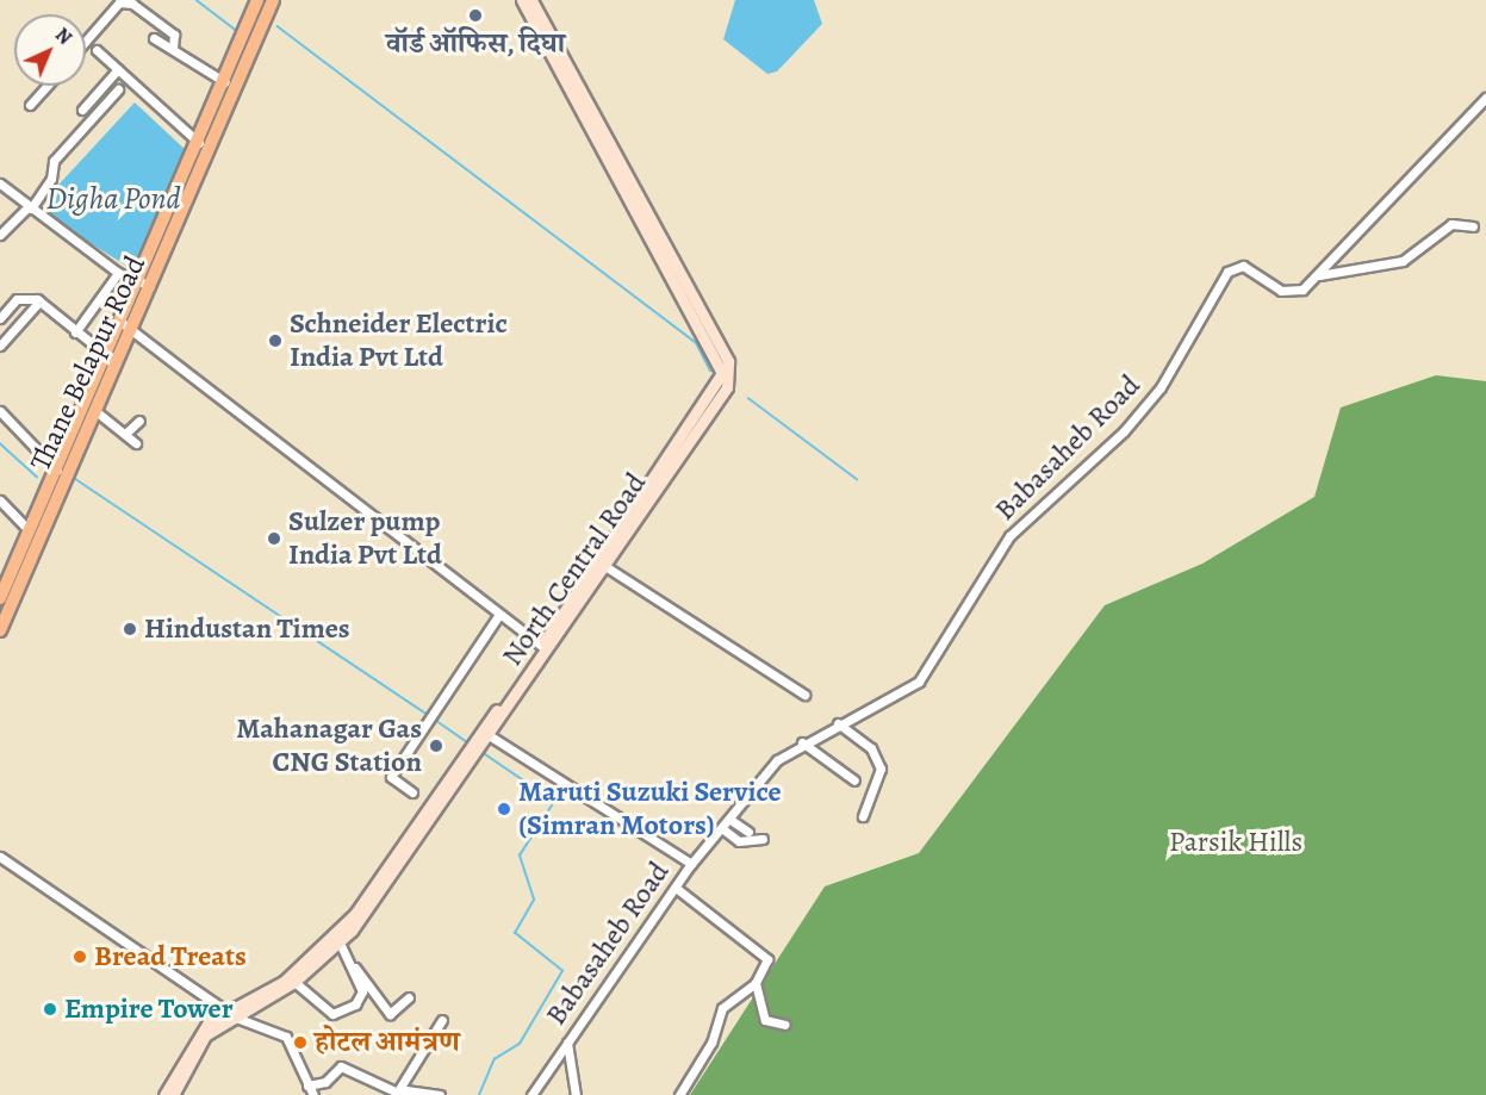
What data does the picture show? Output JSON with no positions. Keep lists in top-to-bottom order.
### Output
{
  "streets": {
    "main road": ["Thane Belapur Road", "North Central Road"],
    "street": ["Babasaheb Road"]
  },
  "water": ["Digha Pond"],
  "parks": ["Parsik Hills"],
  "places": [
    "वॉर्ड ऑफिस, दिघा",
    "Schneider Electric India Pvt Ltd",
    "Sulzer pump India Pvt Ltd",
    "Hindustan Times",
    "Mahanagar Gas CNG Station",
    "Maruti Suzuki Service (Simran Motors)",
    "Bread Treats",
    "Empire Tower",
    "होटल आमंत्रण"
  ],
  "north": "top right"
}
